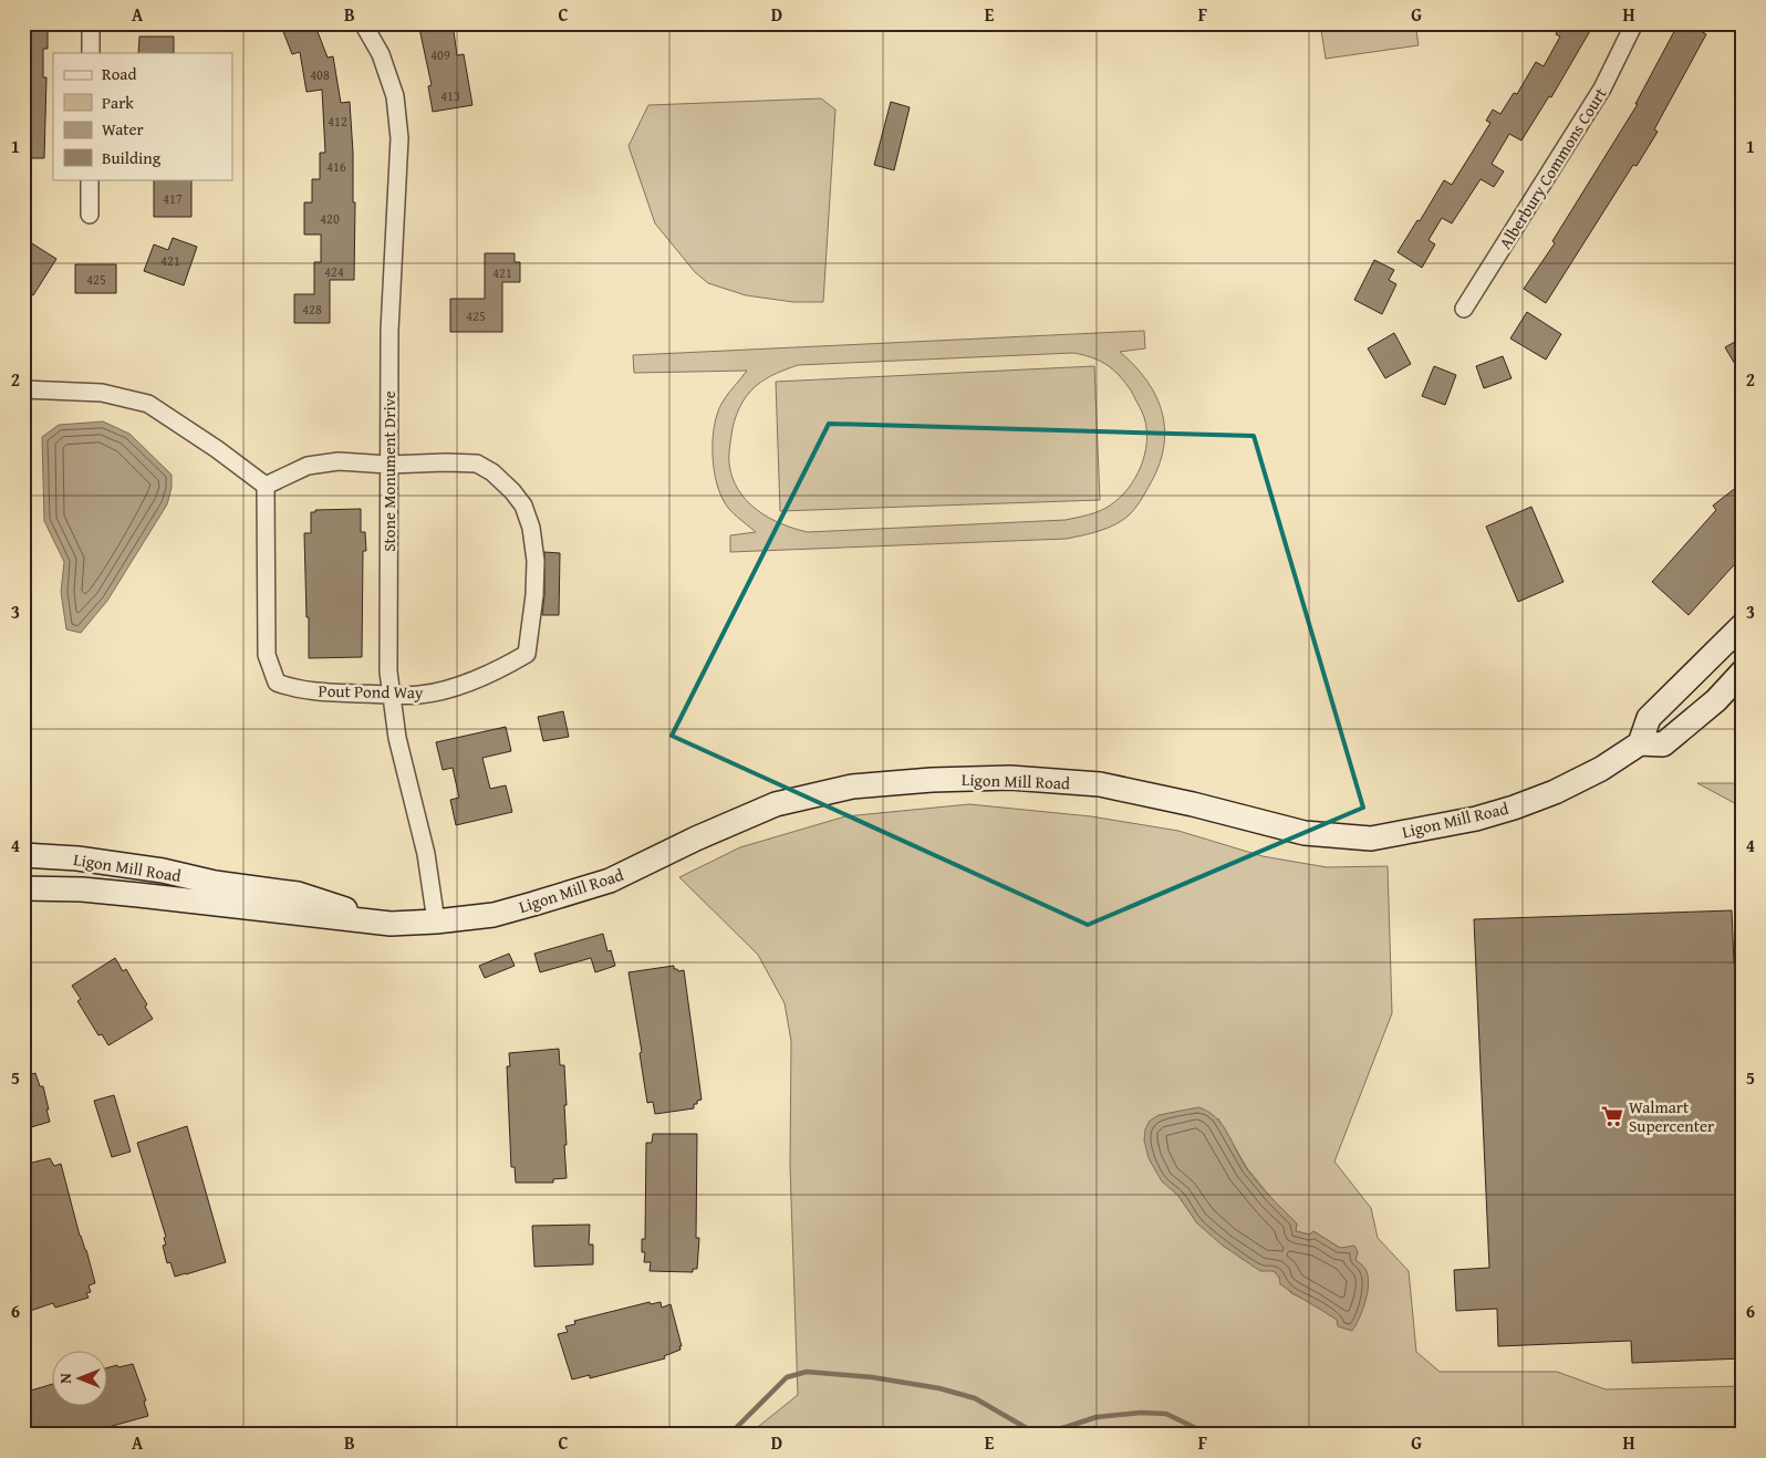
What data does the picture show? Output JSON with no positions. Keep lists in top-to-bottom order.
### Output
{
  "streets": {
    "main road": ["Ligon Mill Road"],
    "street": ["Alberbury Commons Court", "Stone Monument Drive", "Pout Pond Way"]
  },
  "crossings": [
    ["Stone Monument Drive", "Pout Pond Way"],
    ["Stone Monument Drive", "Ligon Mill Road"]
  ],
  "places": {
    "supermarket": ["Walmart Supercenter"]
  },
  "house_numbers": [
    "409",
    "408",
    "413",
    "412",
    "416",
    "417",
    "420",
    "421",
    "424",
    "421",
    "425",
    "428",
    "425"
  ],
  "legend": [
    "Road",
    "Park",
    "Water",
    "Building"
  ],
  "north": "left",
  "grid": {
    "columns": [
      "A",
      "B",
      "C",
      "D",
      "E",
      "F",
      "G",
      "H"
    ],
    "rows": [
      "1",
      "2",
      "3",
      "4",
      "5",
      "6"
    ]
  }
}
